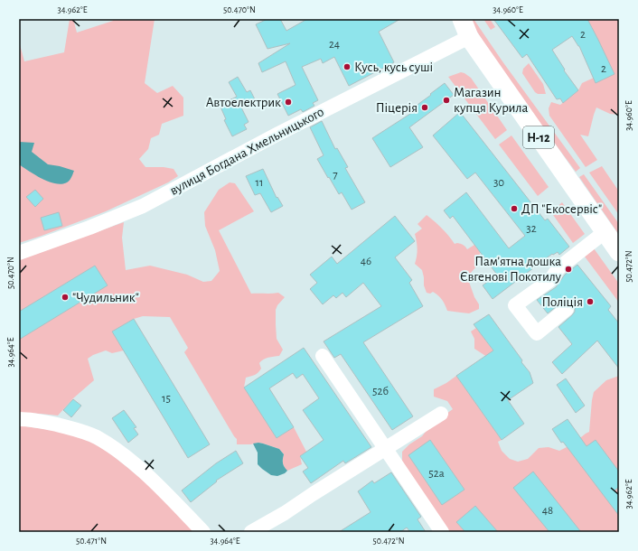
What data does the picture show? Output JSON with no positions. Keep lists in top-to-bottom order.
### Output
{
  "streets": {
    "main road": ["Н-12"],
    "street": ["вулиця Богдана Хмельницького"]
  },
  "crossings": [
    ["Н-12", "вулиця Богдана Хмельницького"]
  ],
  "places": [
    "Кусь, кусь суші",
    "Магазин купця Курила",
    "Автоелектрик",
    "Піцерія",
    "ДП \"Екосервіс\"",
    "Пам'ятна дошка Євгенові Покотилу",
    "\"Чудильник\"",
    "Поліція"
  ],
  "house_numbers": [
    "2",
    "24",
    "2",
    "7",
    "11",
    "30",
    "32",
    "46",
    "52б",
    "15",
    "52а",
    "48"
  ],
  "coordinates": [
    "34.962°E",
    "50.470°N",
    "34.960°E",
    "50.472°N",
    "34.964°E",
    "50.471°N"
  ]
}
